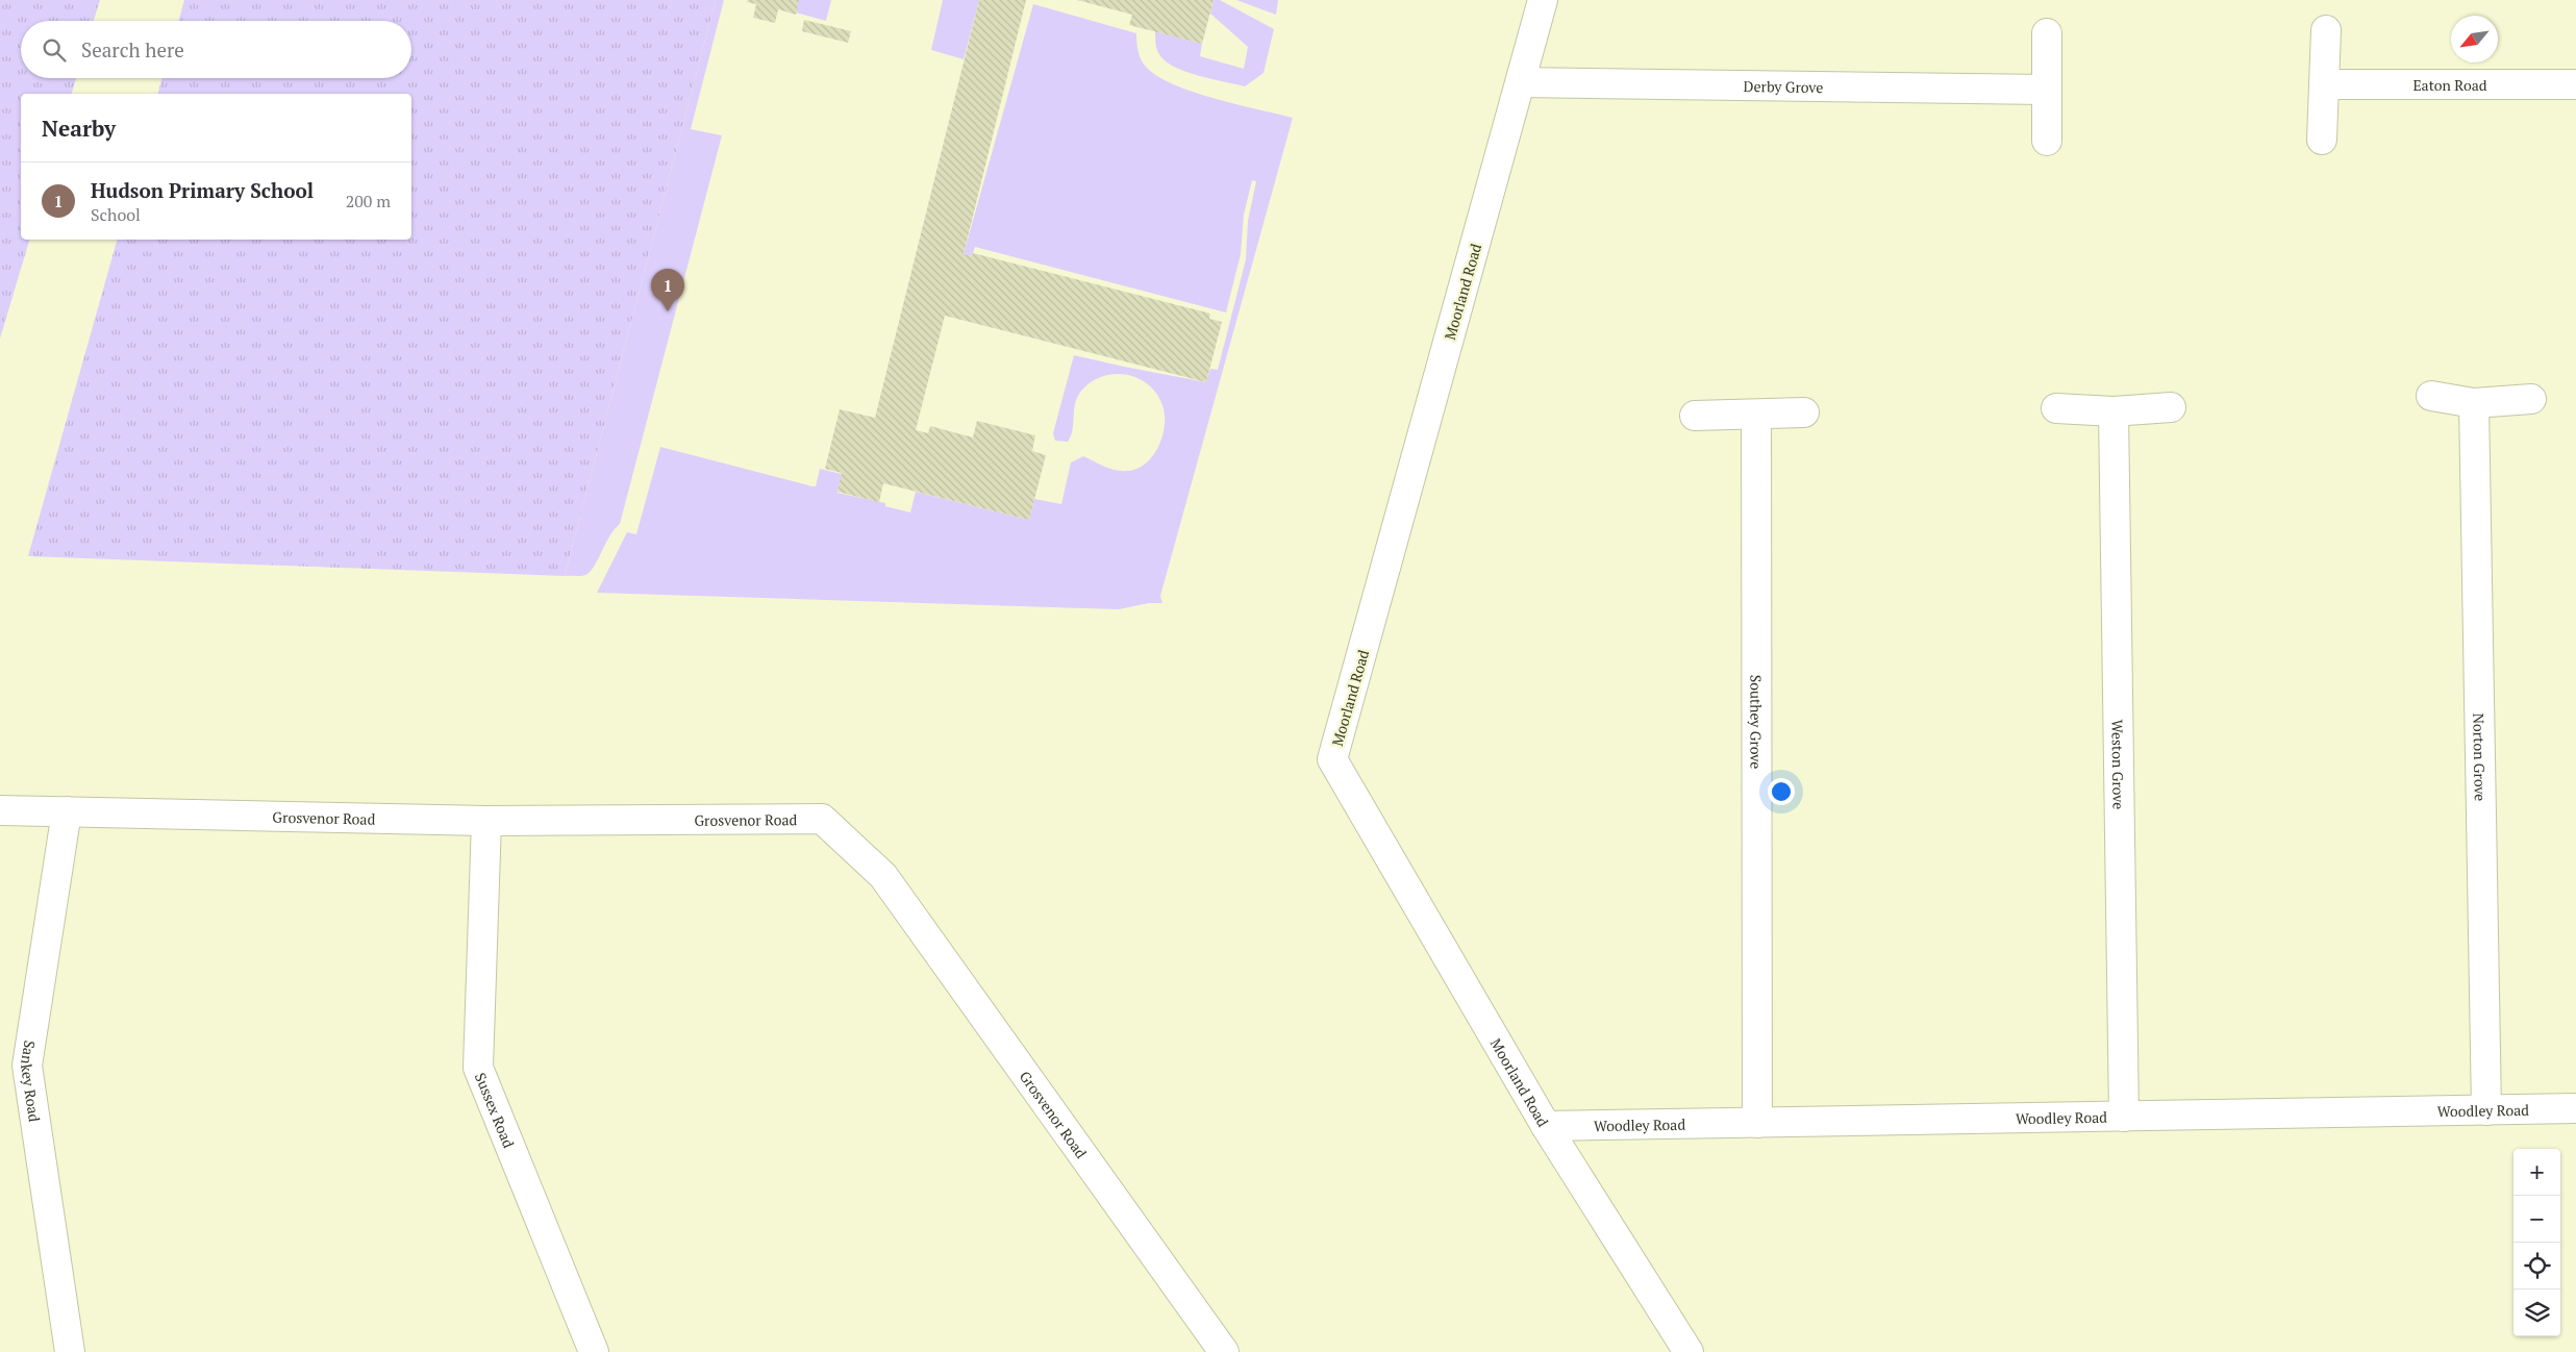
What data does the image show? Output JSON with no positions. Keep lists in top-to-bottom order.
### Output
{
  "streets": {
    "street": [
      "Eaton Road",
      "Derby Grove",
      "Moorland Road",
      "Southey Grove",
      "Norton Grove",
      "Weston Grove",
      "Grosvenor Road",
      "Sankey Road",
      "Sussex Road",
      "Woodley Road"
    ]
  },
  "crossings": [
    ["Derby Grove", "Moorland Road"],
    ["Moorland Road", "Woodley Road"],
    ["Southey Grove", "Woodley Road"],
    ["Norton Grove", "Woodley Road"],
    ["Weston Grove", "Woodley Road"],
    ["Grosvenor Road", "Sankey Road"],
    ["Grosvenor Road", "Sussex Road"]
  ],
  "north": "bottom left",
  "page": {
    "search": "Search here",
    "heading": "Nearby",
    "list": [
      {
        "mark": "1",
        "name": "Hudson Primary School",
        "note": "School",
        "value": "200 m"
      }
    ],
    "pins": "1",
    "map_buttons": ["+", "−"]
  }
}
